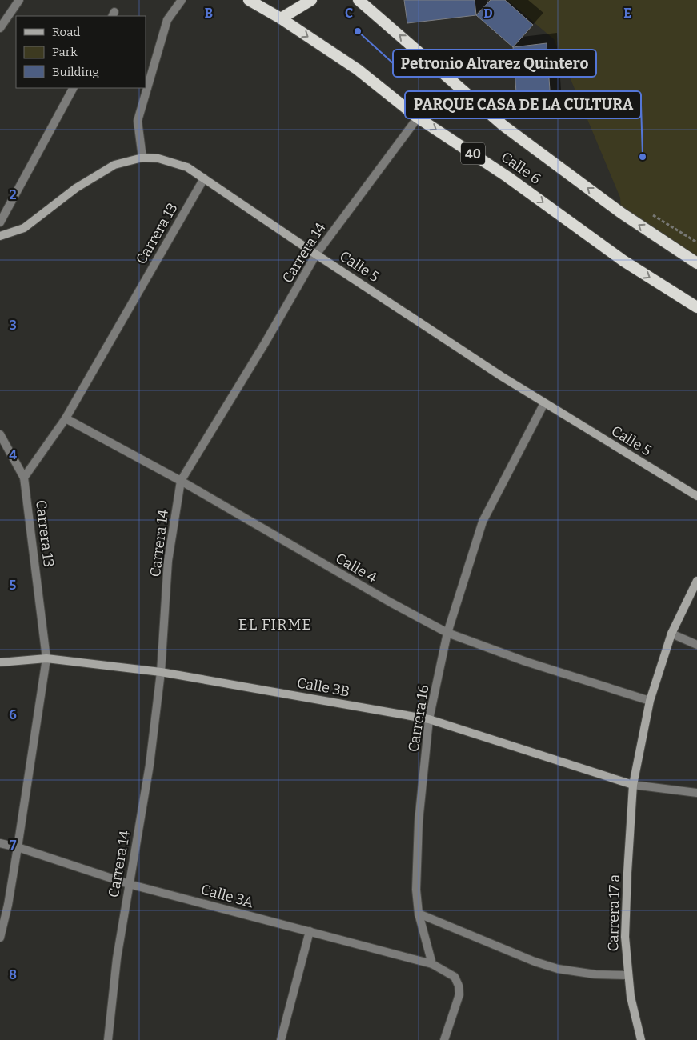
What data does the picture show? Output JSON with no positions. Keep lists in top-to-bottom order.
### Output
{
  "streets": {
    "highway": ["40", "Calle 6"],
    "main road": ["Calle 5", "Calle 3B", "Carrera 17 a"],
    "street": [
      "Carrera 13",
      "Carrera 14",
      "Calle 4",
      "Carrera 16",
      "Calle 3A"
    ]
  },
  "crossings": [
    ["Calle 6", "Carrera 14"],
    ["Carrera 13", "Calle 5"],
    ["Carrera 13", "Calle 4"],
    ["Carrera 13", "Calle 3B"],
    ["Carrera 13", "Calle 3A"],
    ["Carrera 14", "Calle 5"],
    ["Carrera 14", "Calle 4"],
    ["Carrera 14", "Calle 3B"],
    ["Carrera 14", "Calle 3A"],
    ["Calle 5", "Carrera 16"],
    ["Calle 4", "Carrera 16"],
    ["Calle 4", "Carrera 17 a"],
    ["Calle 3B", "Carrera 16"],
    ["Calle 3B", "Carrera 17 a"],
    ["Carrera 16", "Calle 3A"]
  ],
  "districts": ["EL FIRME"],
  "places": ["Petronio Alvarez Quintero", "PARQUE CASA DE LA CULTURA"],
  "legend": ["Road", "Park", "Building"],
  "grid": {
    "columns": [
      "B",
      "C",
      "D",
      "E"
    ],
    "rows": [
      "2",
      "3",
      "4",
      "5",
      "6",
      "7",
      "8"
    ]
  }
}
